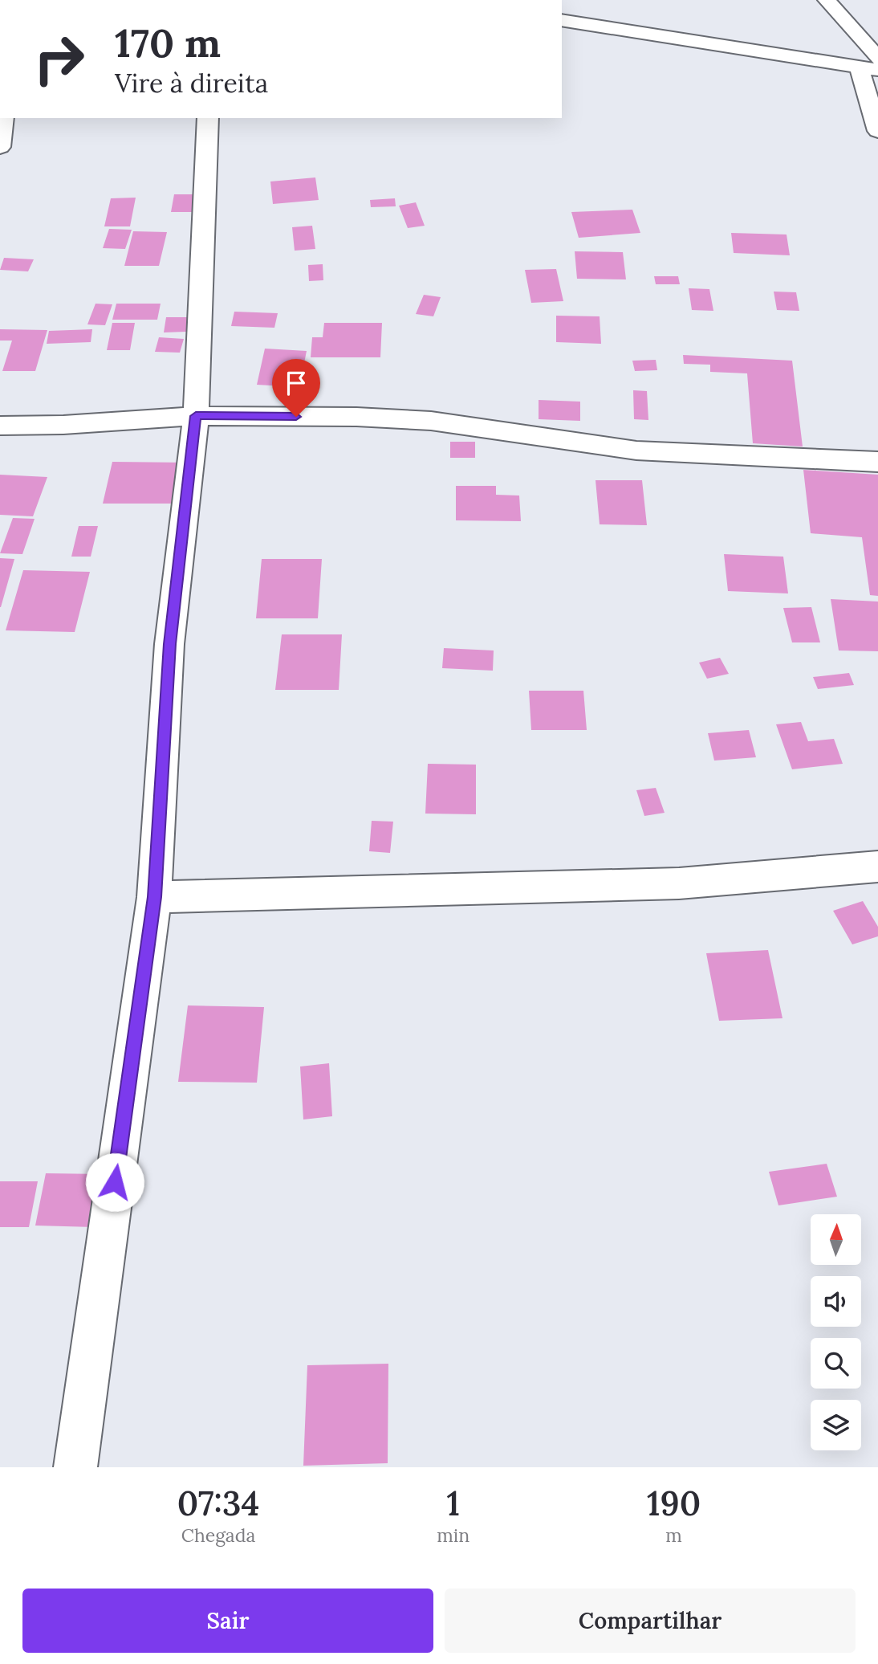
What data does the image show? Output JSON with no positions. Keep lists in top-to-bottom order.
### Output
{
  "north": "top",
  "page": {
    "turn": ["170 m", "Vire à direita"],
    "eta": [
      "07:34",
      "Chegada",
      "1",
      "min",
      "190",
      "m"
    ],
    "buttons": ["Sair", "Compartilhar"]
  }
}
